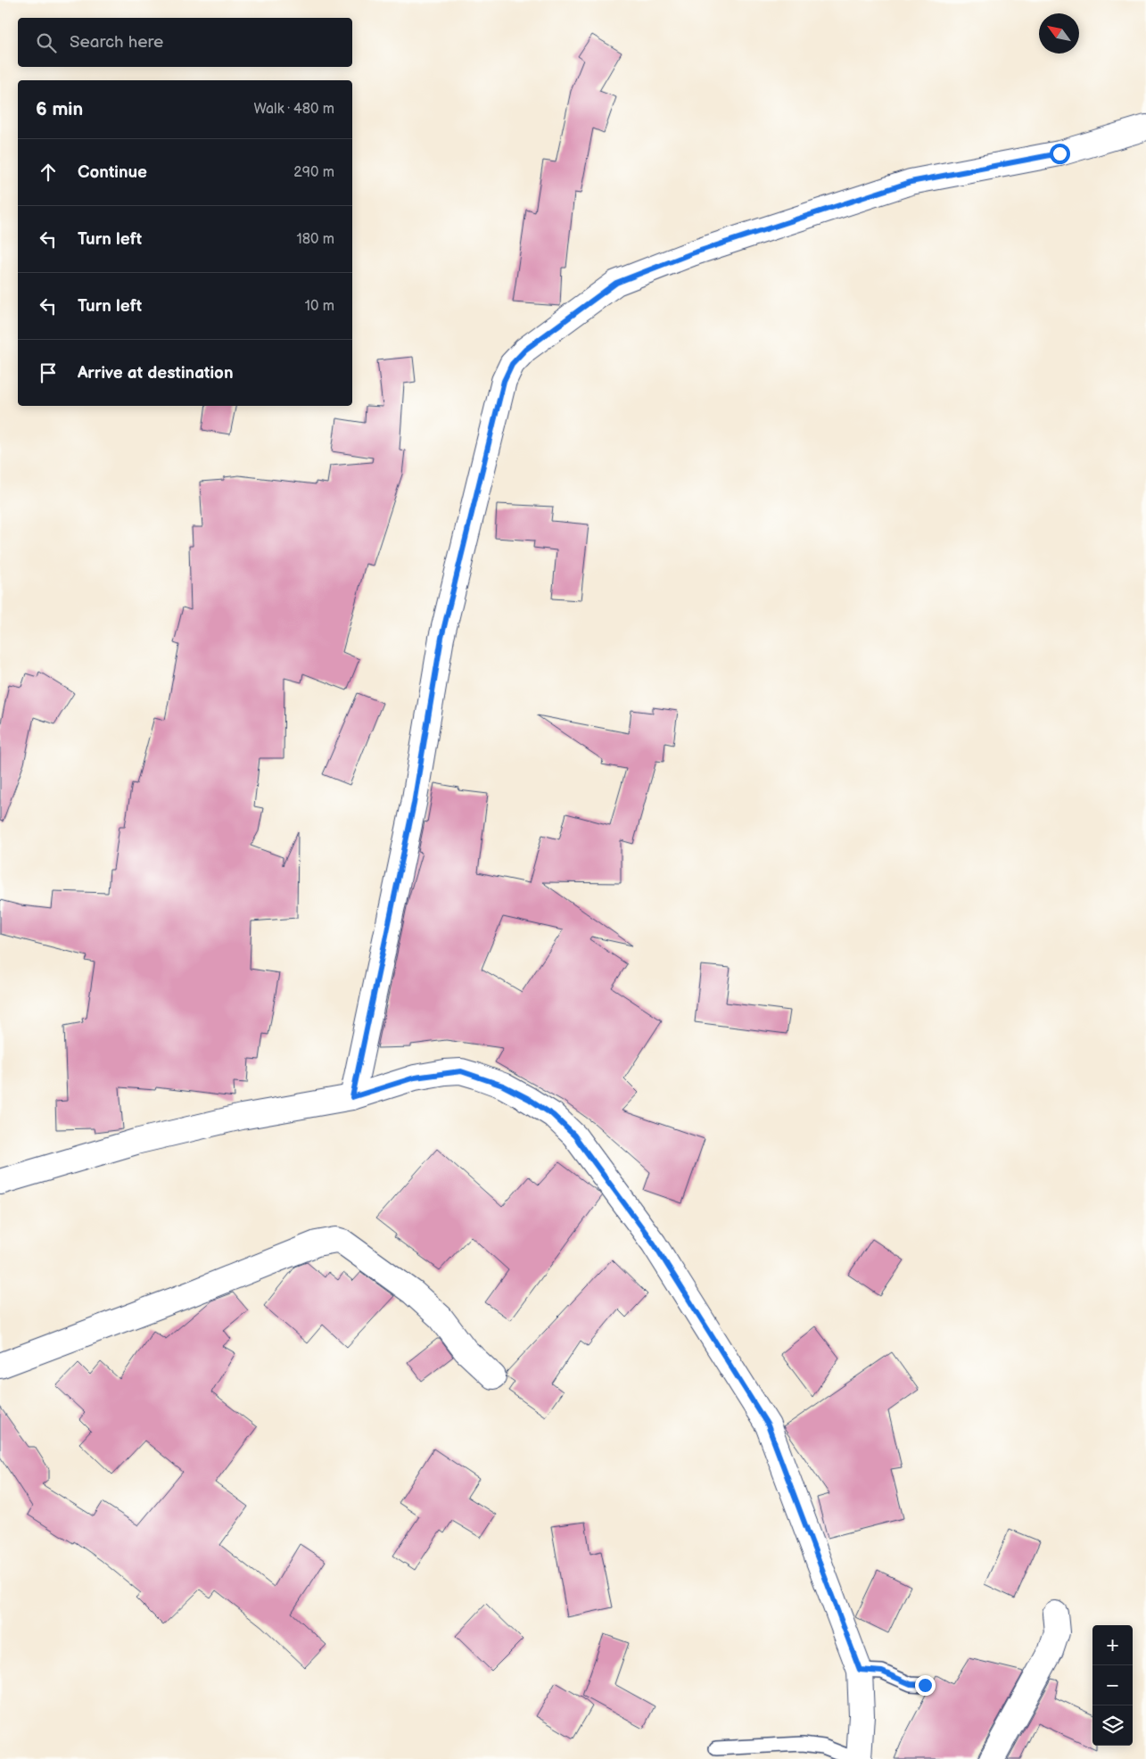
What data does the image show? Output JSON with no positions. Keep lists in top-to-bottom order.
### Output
{
  "north": "top left",
  "page": {
    "search": "Search here",
    "heading": ["6 min", "Walk · 480 m"],
    "list": [
      ["Continue", "290 m"],
      ["Turn left", "180 m"],
      ["Turn left", "10 m"],
      "Arrive at destination"
    ],
    "map_buttons": ["+", "−"]
  }
}
